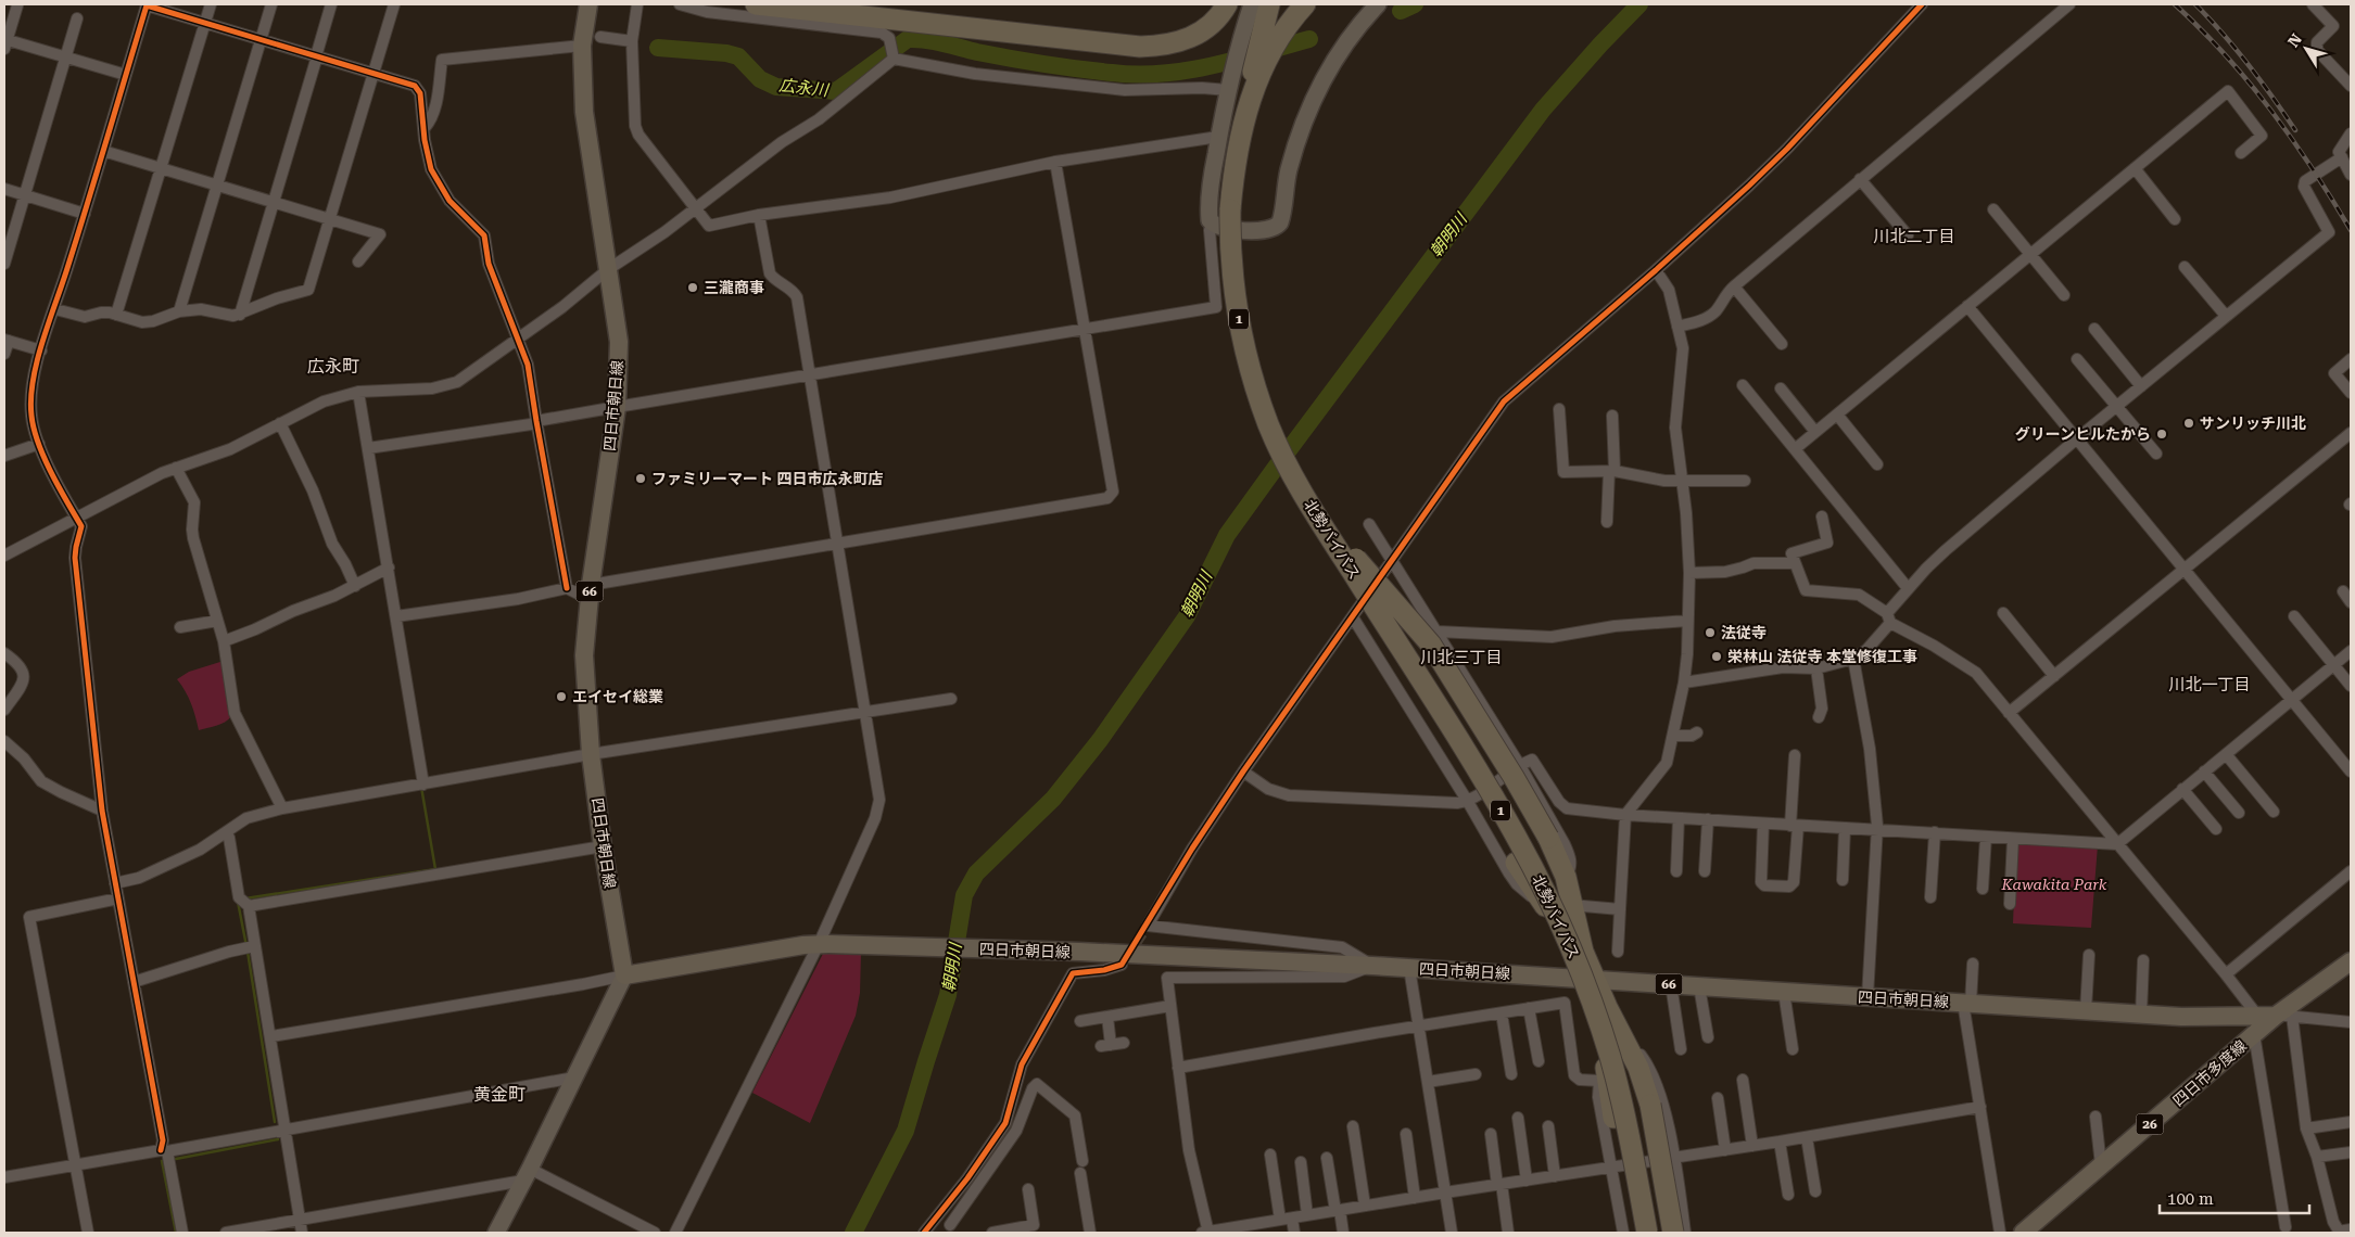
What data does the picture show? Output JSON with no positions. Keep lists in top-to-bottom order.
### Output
{
  "streets": {
    "highway": ["1", "北勢バイパス"],
    "main road": [
      "四日市朝日線",
      "66",
      "四日市多度線",
      "26"
    ]
  },
  "crossings": [
    ["1", "四日市朝日線"],
    ["1", "北勢バイパス"],
    ["四日市朝日線", "四日市多度線"]
  ],
  "districts": [
    "川北二丁目",
    "広永町",
    "川北三丁目",
    "川北一丁目",
    "黄金町"
  ],
  "water": ["広永川", "朝明川"],
  "parks": ["Kawakita Park"],
  "places": [
    "三瀧商事",
    "サンリッチ川北",
    "グリーンヒルたから",
    "ファミリーマート 四日市広永町店",
    "法従寺",
    "栄林山 法従寺 本堂修復工事",
    "エイセイ総業"
  ],
  "scale_bar": "100 m",
  "north": "top left"
}
